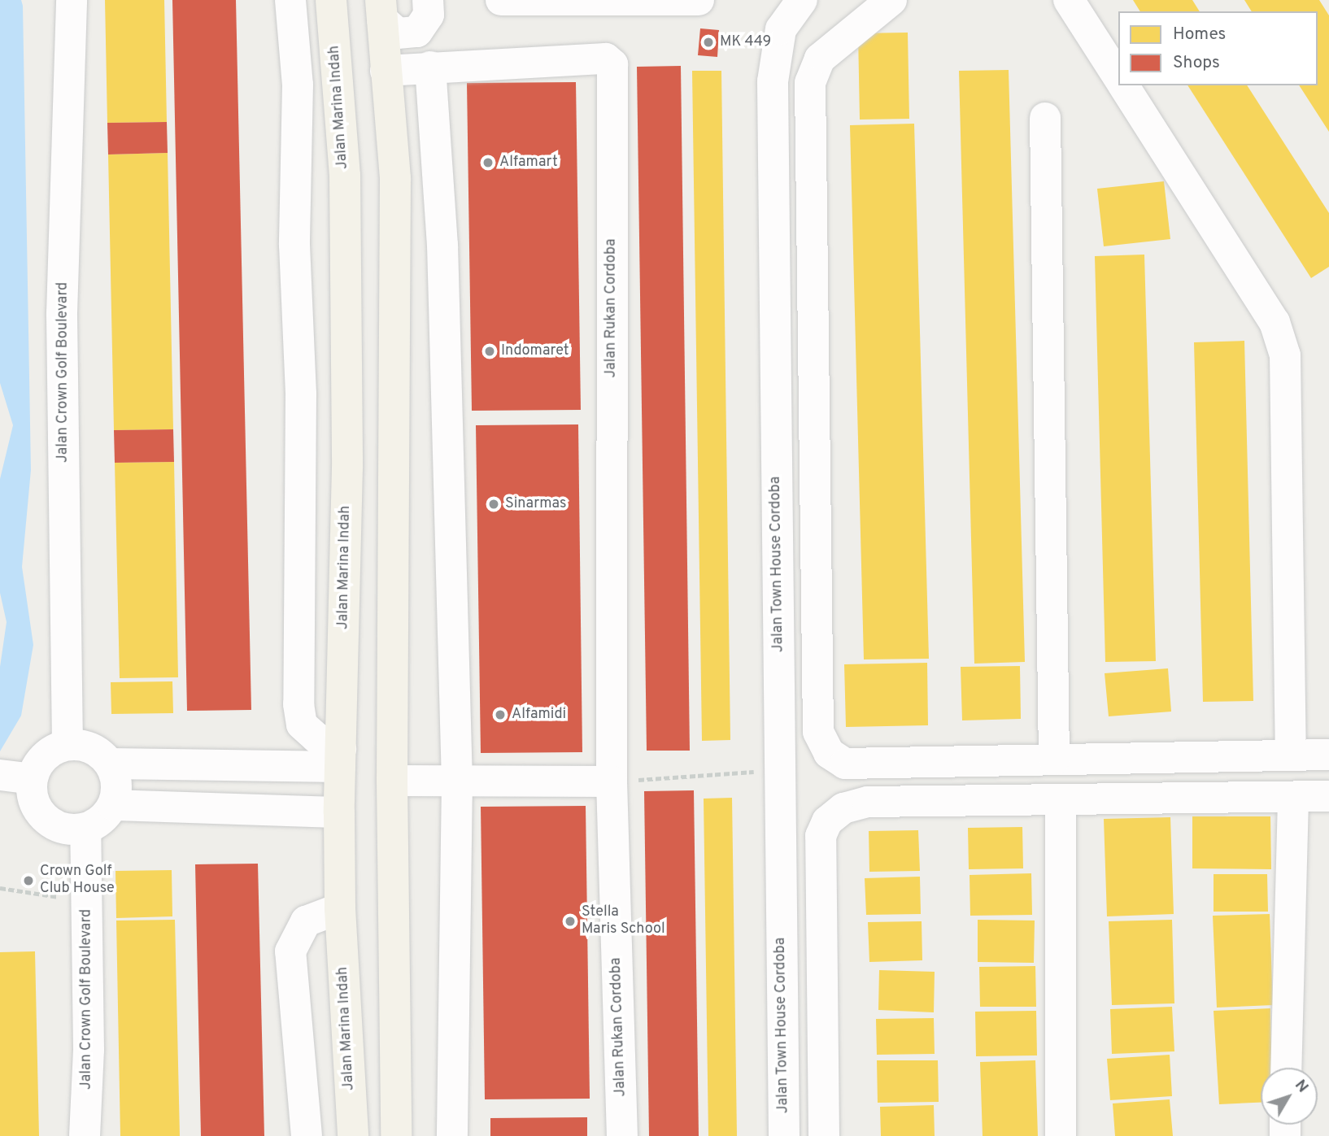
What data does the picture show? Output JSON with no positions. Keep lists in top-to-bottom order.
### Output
{
  "streets": {
    "main road": ["Jalan Marina Indah"],
    "street": ["Jalan Rukan Cordoba", "Jalan Crown Golf Boulevard", "Jalan Town House Cordoba"]
  },
  "places": [
    "MK 449",
    "Alfamart",
    "Indomaret",
    "Sinarmas",
    "Alfamidi",
    "Crown Golf Club House",
    "Stella Maris School"
  ],
  "legend": ["Homes", "Shops"],
  "north": "top right"
}
